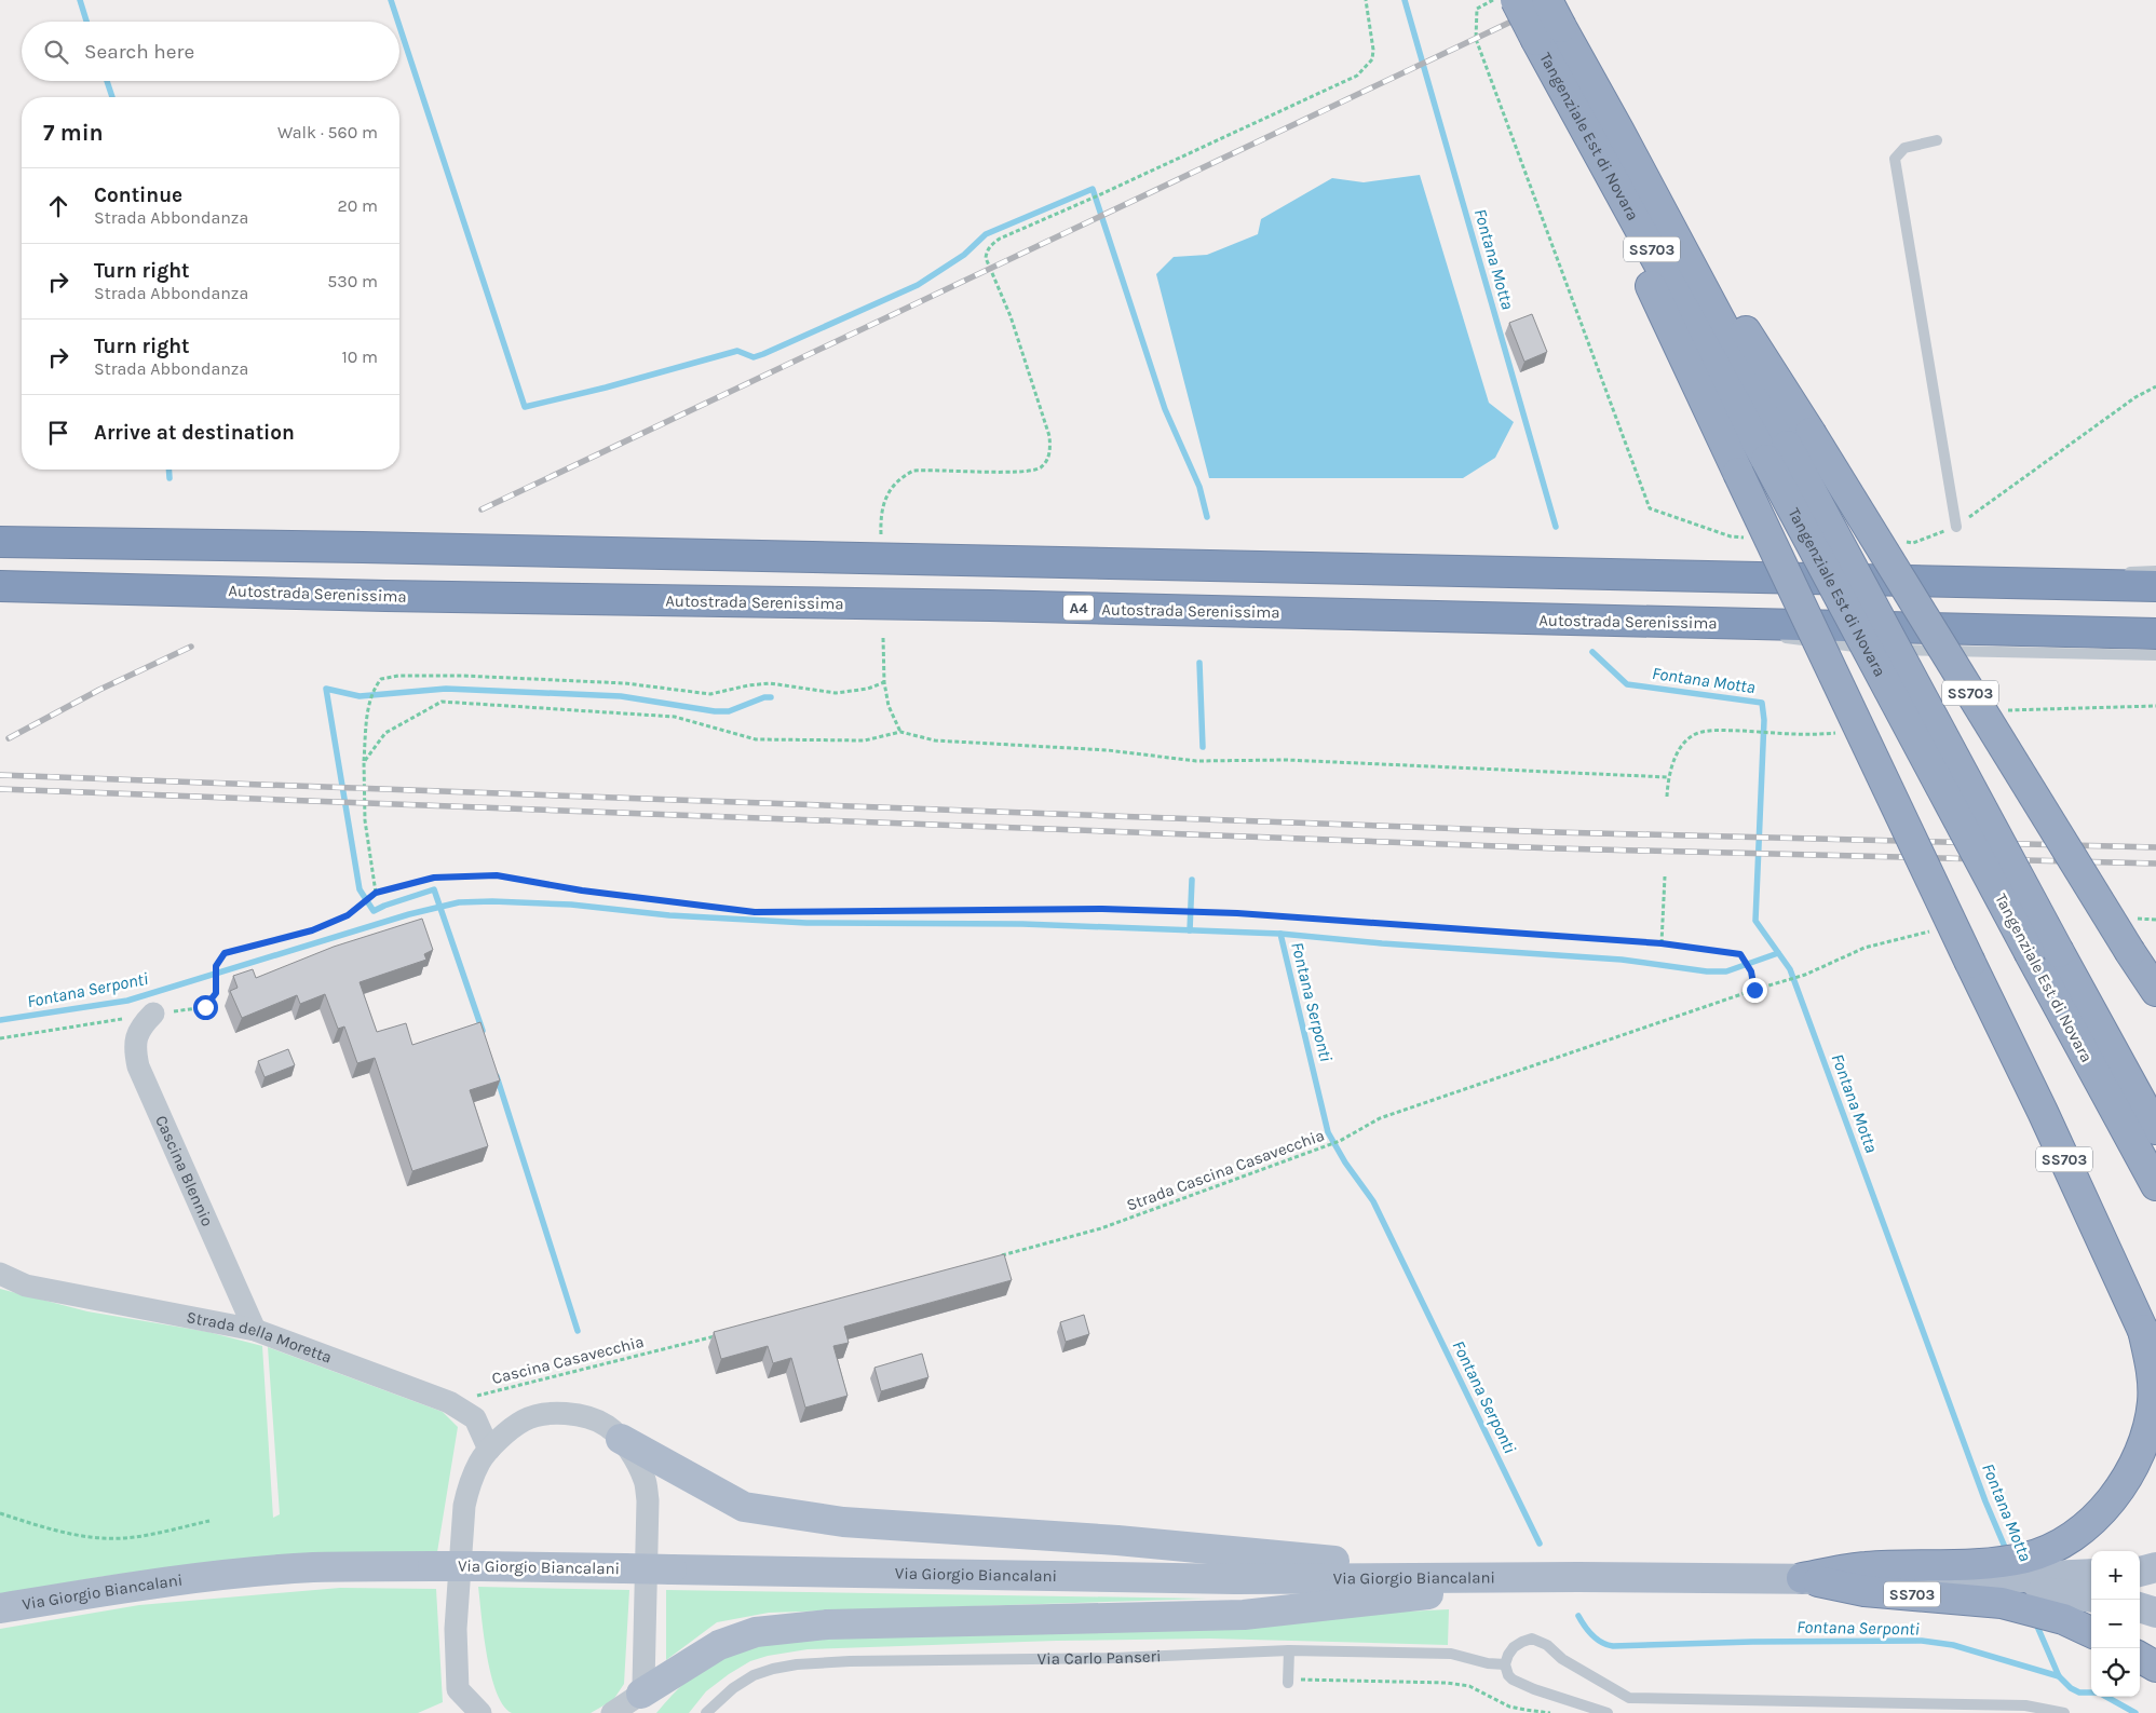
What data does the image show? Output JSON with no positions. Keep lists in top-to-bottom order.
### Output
{
  "streets": {
    "highway": [
      "Tangenziale Est di Novara",
      "SS703",
      "Autostrada Serenissima",
      "A4"
    ],
    "main road": ["Via Giorgio Biancalani"],
    "street": ["Cascina Blennio", "Strada della Moretta"],
    "lane": ["Via Carlo Panseri"],
    "path": ["Strada Cascina Casavecchia", "Cascina Casavecchia"]
  },
  "crossings": [
    ["Tangenziale Est di Novara", "SS703"],
    ["SS703", "Via Giorgio Biancalani"],
    ["Cascina Blennio", "Strada della Moretta"],
    ["Strada della Moretta", "Cascina Casavecchia"]
  ],
  "water": ["Fontana Motta", "Fontana Serponti"],
  "page": {
    "search": "Search here",
    "heading": ["7 min", "Walk · 560 m"],
    "list": [
      ["Continue", "Strada Abbondanza", "20 m"],
      ["Turn right", "Strada Abbondanza", "530 m"],
      ["Turn right", "Strada Abbondanza", "10 m"],
      "Arrive at destination"
    ],
    "map_buttons": ["+", "−"]
  }
}
